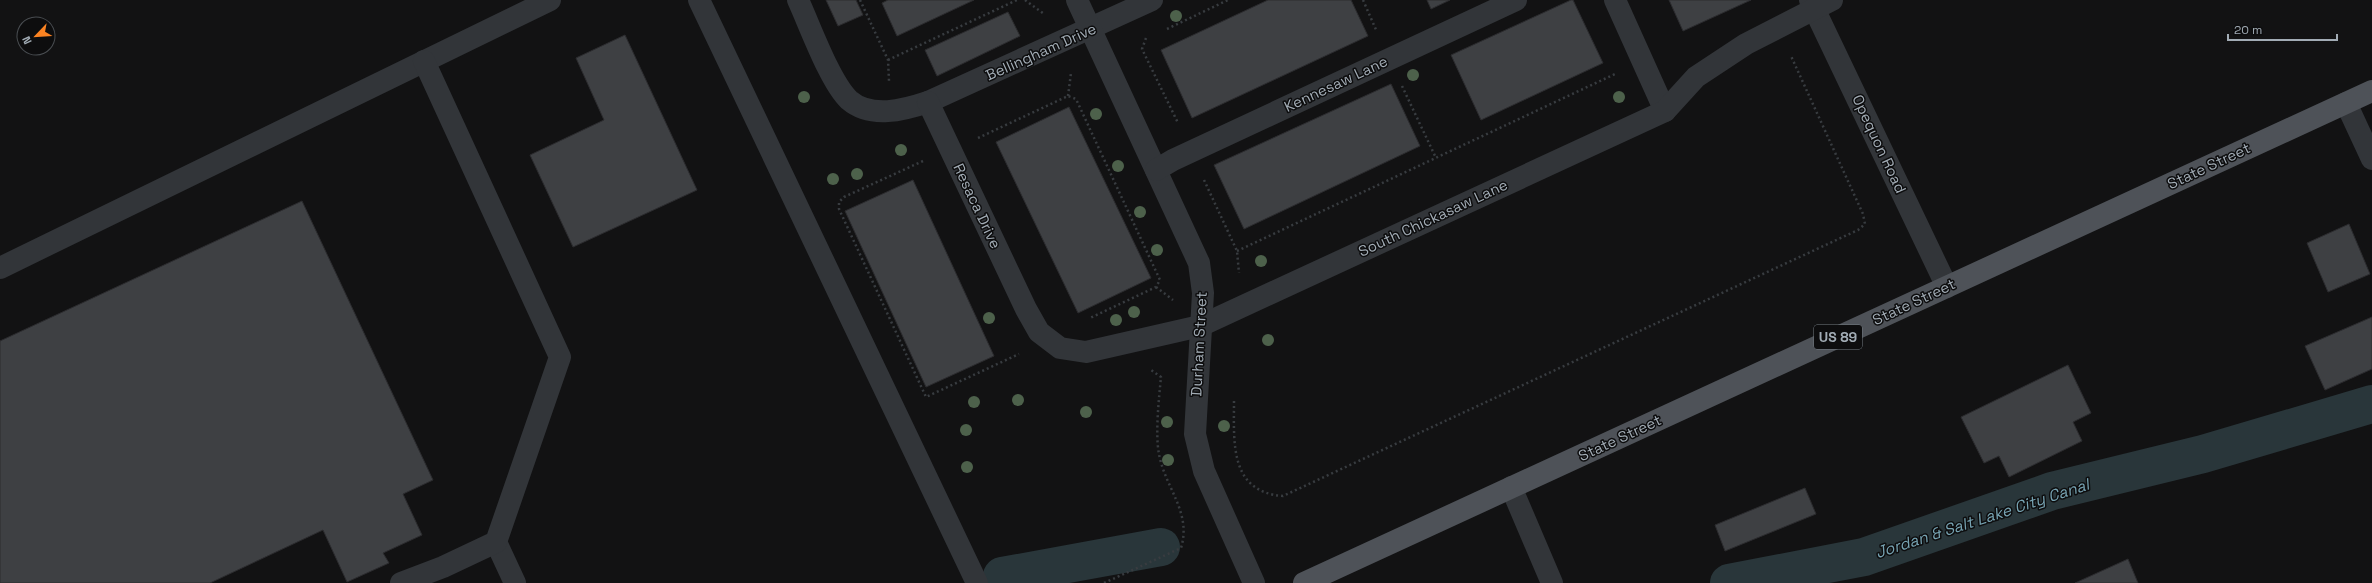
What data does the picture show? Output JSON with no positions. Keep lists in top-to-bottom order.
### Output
{
  "streets": {
    "main road": ["State Street", "US 89"],
    "street": [
      "Bellingham Drive",
      "Kennesaw Lane",
      "Opequon Road",
      "Resaca Drive",
      "South Chickasaw Lane",
      "Durham Street"
    ]
  },
  "crossings": [
    ["Bellingham Drive", "Resaca Drive"],
    ["Bellingham Drive", "Durham Street"],
    ["Kennesaw Lane", "Durham Street"],
    ["Opequon Road", "State Street"],
    ["Resaca Drive", "South Chickasaw Lane"],
    ["Resaca Drive", "Durham Street"],
    ["South Chickasaw Lane", "Durham Street"]
  ],
  "water": ["Jordan & Salt Lake City Canal"],
  "scale_bar": "20 m",
  "north": "bottom left"
}
